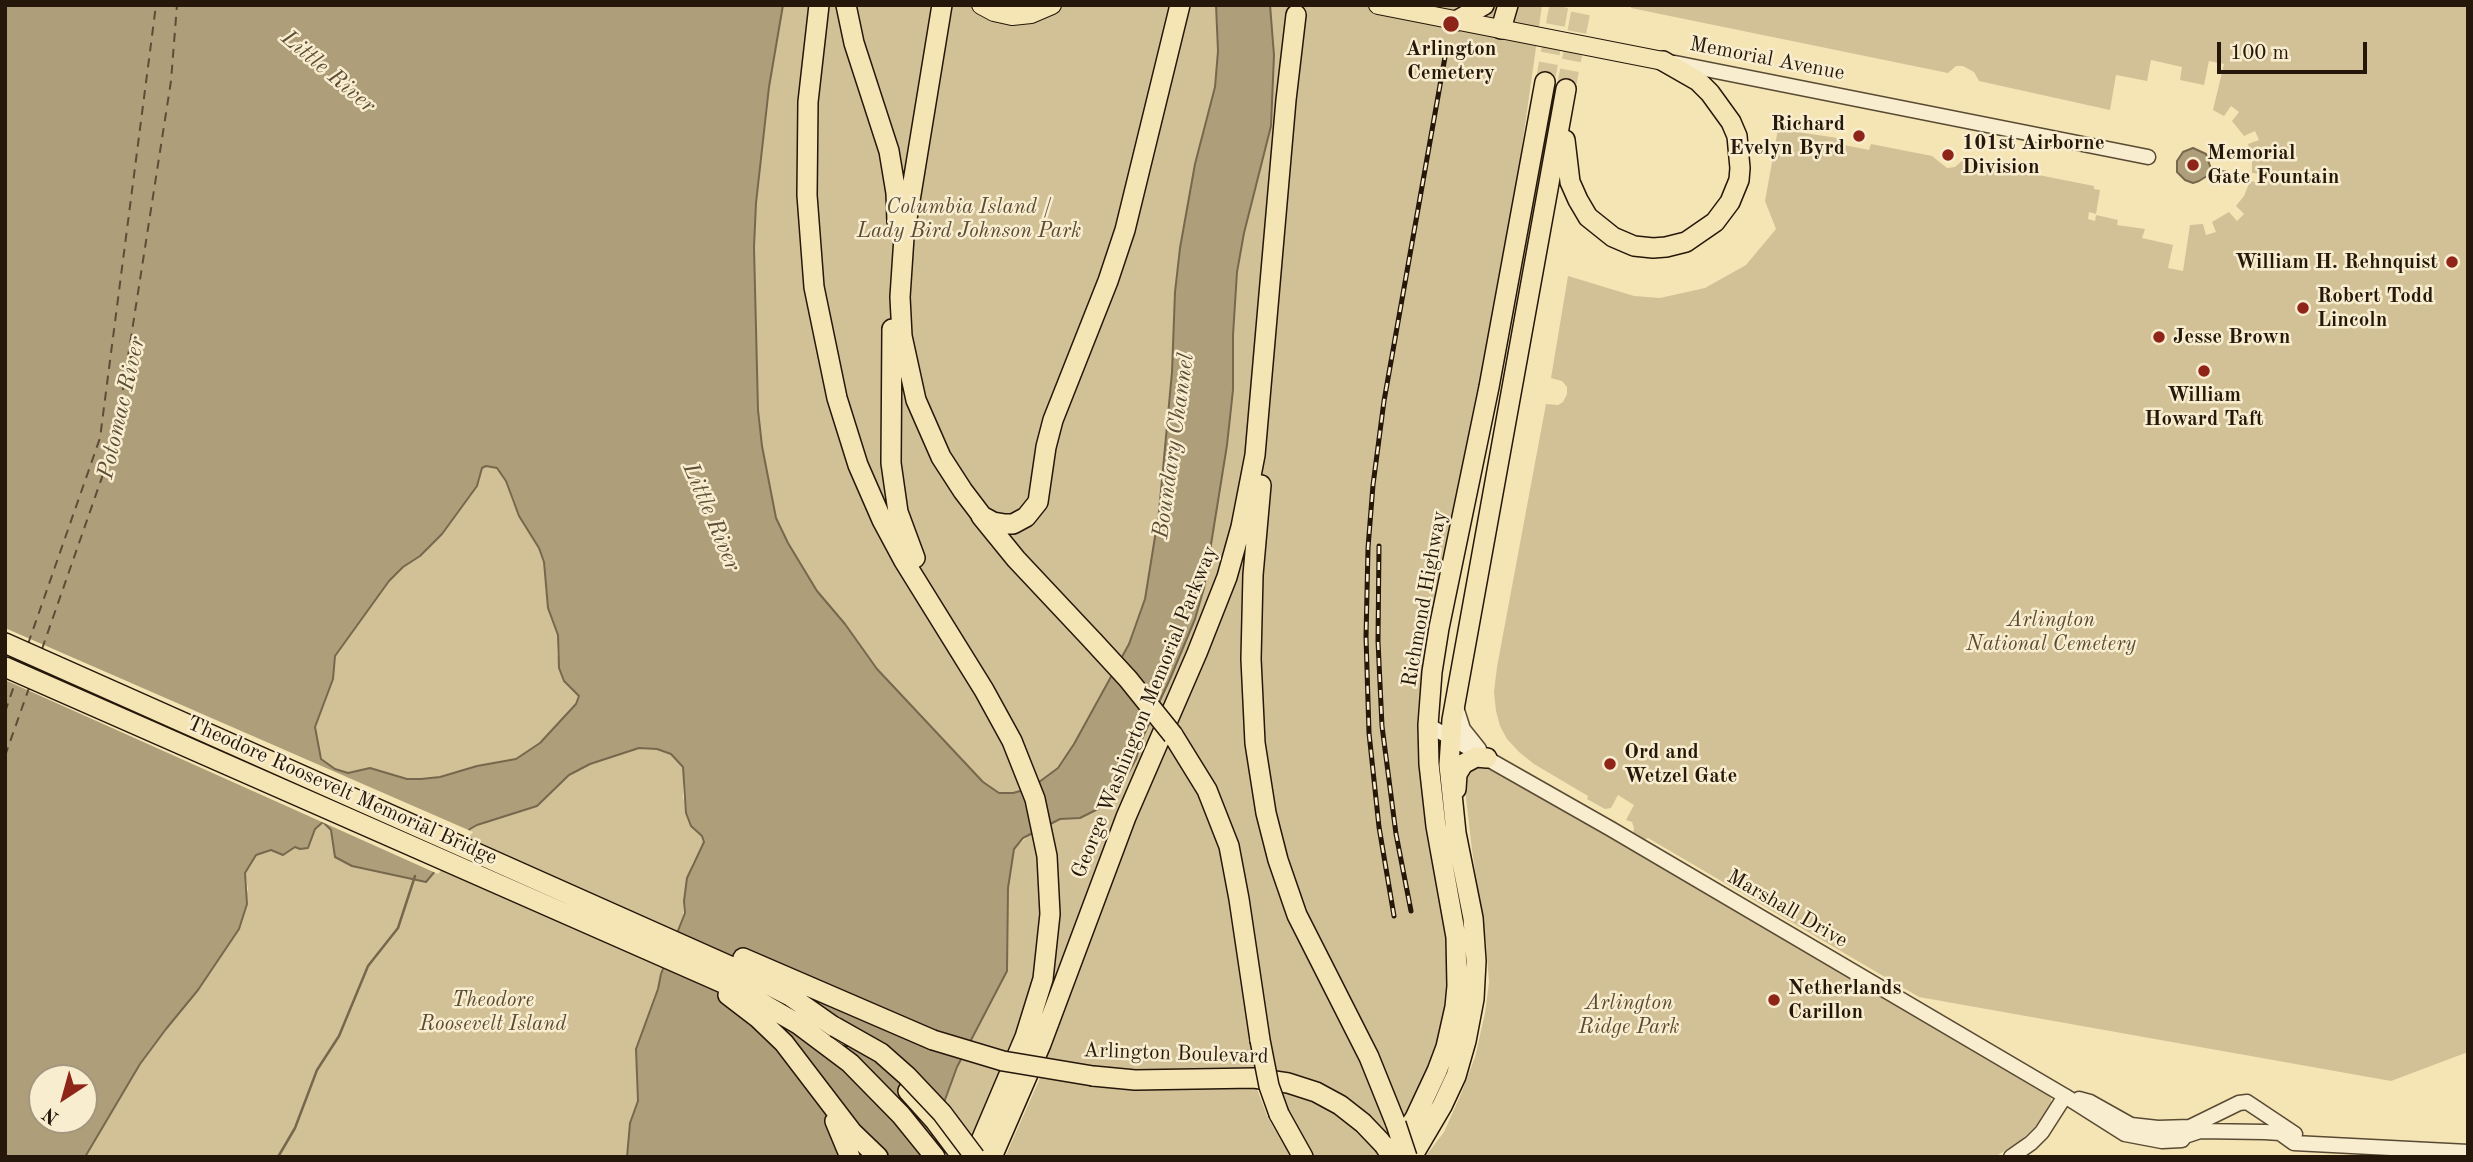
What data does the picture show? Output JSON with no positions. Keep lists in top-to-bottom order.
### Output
{
  "streets": {
    "highway": [
      "Richmond Highway",
      "George Washington Memorial Parkway",
      "Theodore Roosevelt Memorial Bridge",
      "Arlington Boulevard"
    ],
    "main road": ["Memorial Avenue"],
    "street": ["Marshall Drive"]
  },
  "crossings": [
    ["Richmond Highway", "Marshall Drive"],
    ["Richmond Highway", "Arlington Boulevard"],
    ["Theodore Roosevelt Memorial Bridge", "Arlington Boulevard"]
  ],
  "water": ["Little River", "Potomac River", "Boundary Channel"],
  "parks": [
    "Columbia Island / Lady Bird Johnson Park",
    "Arlington National Cemetery",
    "Theodore Roosevelt Island",
    "Arlington Ridge Park"
  ],
  "places": [
    "Arlington Cemetery",
    "Richard Evelyn Byrd",
    "101st Airborne Division",
    "Memorial Gate Fountain",
    "William H. Rehnquist",
    "Robert Todd Lincoln",
    "Jesse Brown",
    "William Howard Taft",
    "Ord and Wetzel Gate",
    "Netherlands Carillon"
  ],
  "scale_bar": "100 m",
  "north": "bottom left"
}
